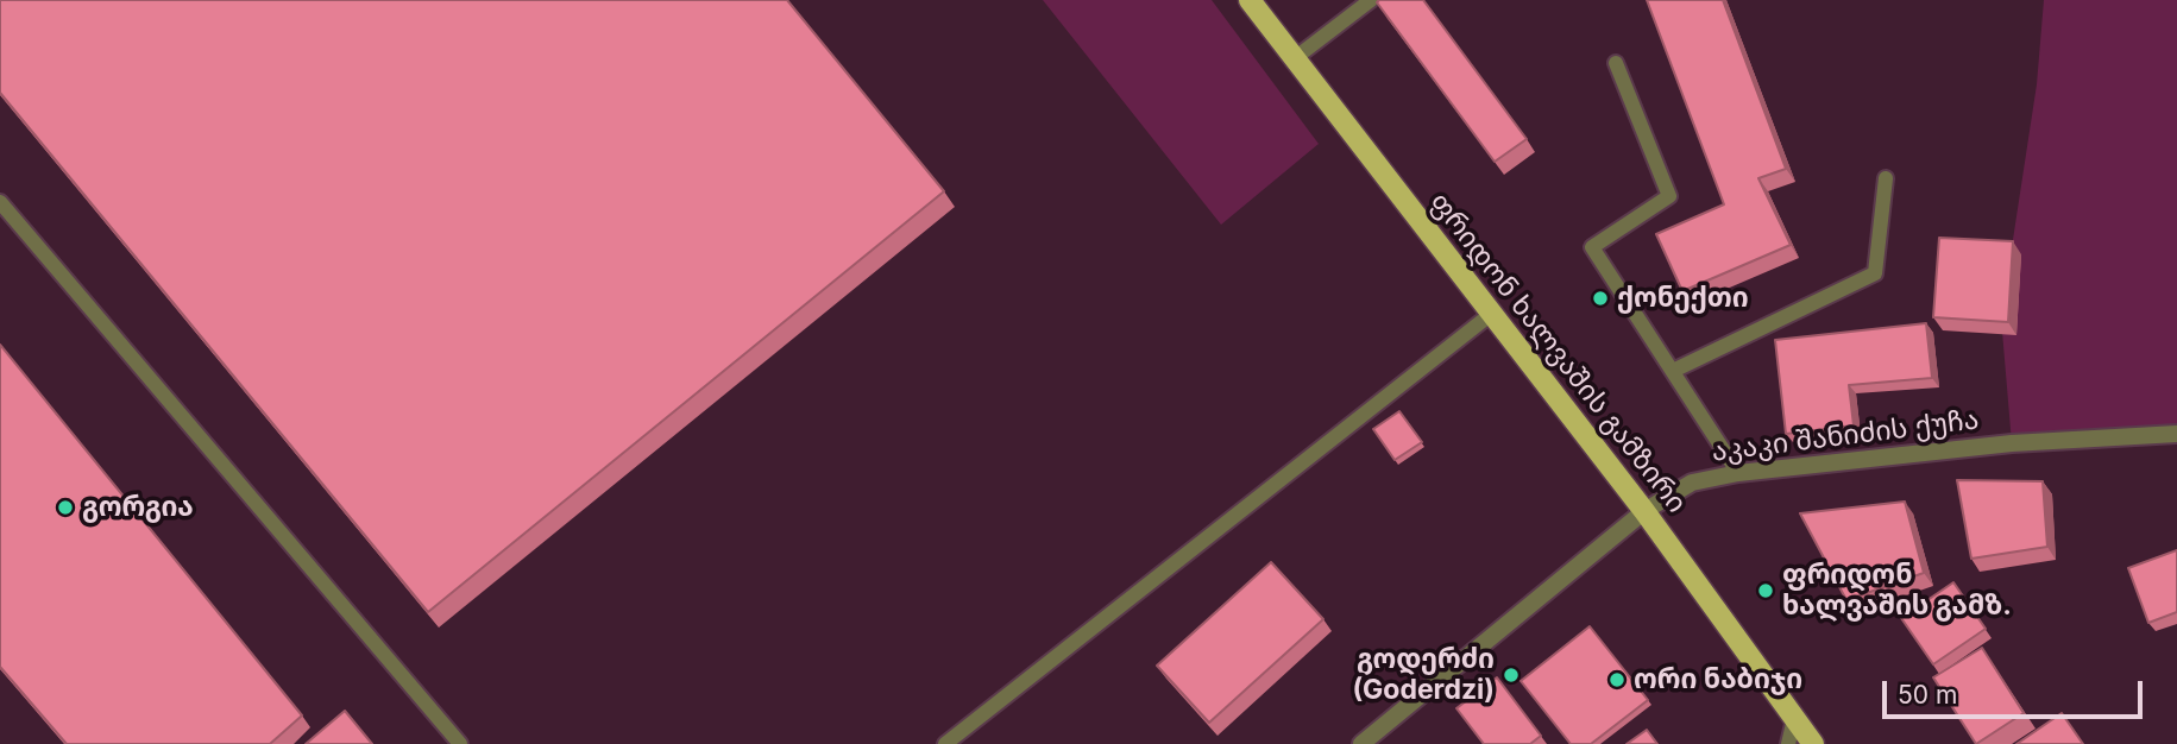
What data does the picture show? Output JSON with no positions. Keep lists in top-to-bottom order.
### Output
{
  "streets": {
    "main road": ["ფრიდონ ხალვაშის გამზირი"],
    "street": ["აკაკი შანიძის ქუჩა"]
  },
  "crossings": [
    ["ფრიდონ ხალვაშის გამზირი", "აკაკი შანიძის ქუჩა"]
  ],
  "places": [
    "ქონექთი",
    "გორგია",
    "ფრიდონ ხალვაშის გამზ.",
    "გოდერძი (Goderdzi)",
    "ორი ნაბიჯი"
  ],
  "scale_bar": "50 m"
}
